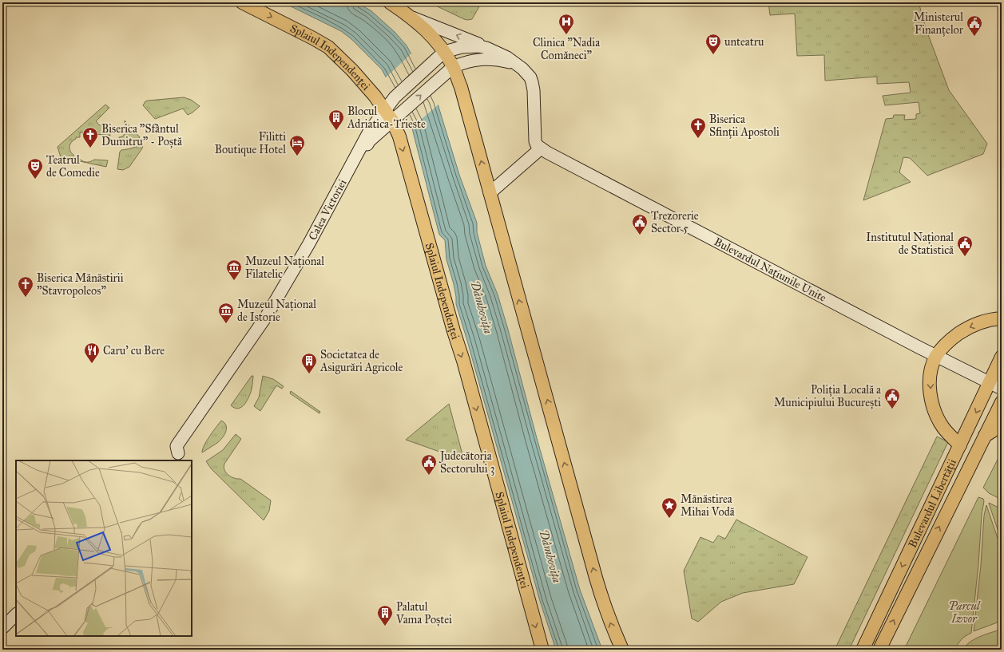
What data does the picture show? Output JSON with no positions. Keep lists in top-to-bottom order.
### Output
{
  "streets": {
    "main road": [
      "Splaiul Independenței",
      "Calea Victoriei",
      "Bulevardul Națiunile Unite",
      "Bulevardul Libertății"
    ]
  },
  "crossings": [
    ["Splaiul Independenței", "Calea Victoriei"],
    ["Bulevardul Națiunile Unite", "Bulevardul Libertății"]
  ],
  "water": ["Dâmbovița"],
  "parks": ["Parcul Izvor"],
  "places": {
    "hospital": ["Clinica \"Nadia Comăneci\""],
    "public building": [
      "Ministerul Finanțelor",
      "Trezorerie Sector 5",
      "Institutul Național de Statistică",
      "Poliția Locală a Municipiului București",
      "Judecătoria Sectorului 3"
    ],
    "theatre": ["unteatru", "Teatrul de Comedie"],
    "building": ["Blocul Adriatica-Trieste", "Societatea de Asigurări Agricole", "Palatul Vama Poștei"],
    "church": ["Biserica Sfinții Apostoli", "Biserica \"Sfântul Dumitru\" - Poștă", "Biserica Mănăstirii \"Stavropoleos\""],
    "hotel": ["Filitti Boutique Hotel"],
    "museum": ["Muzeul Național Filatelic", "Muzeul Național de Istorie"],
    "restaurant": ["Caru' cu Bere"],
    "place": ["Mănăstirea Mihai Vodă"]
  }
}
